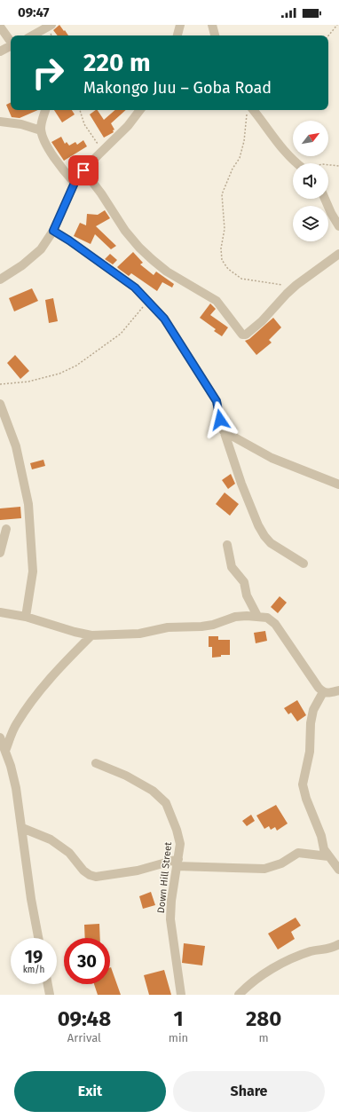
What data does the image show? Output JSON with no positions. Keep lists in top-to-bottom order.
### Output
{
  "streets": {
    "street": ["Down Hill Street"]
  },
  "north": "top right",
  "page": {
    "status": "09:47",
    "turn": ["220 m", "Makongo Juu – Goba Road"],
    "speed": "19 km/h",
    "limit": "30",
    "eta": [
      "09:48",
      "Arrival",
      "1",
      "min",
      "280",
      "m"
    ],
    "buttons": ["Exit", "Share"]
  }
}
